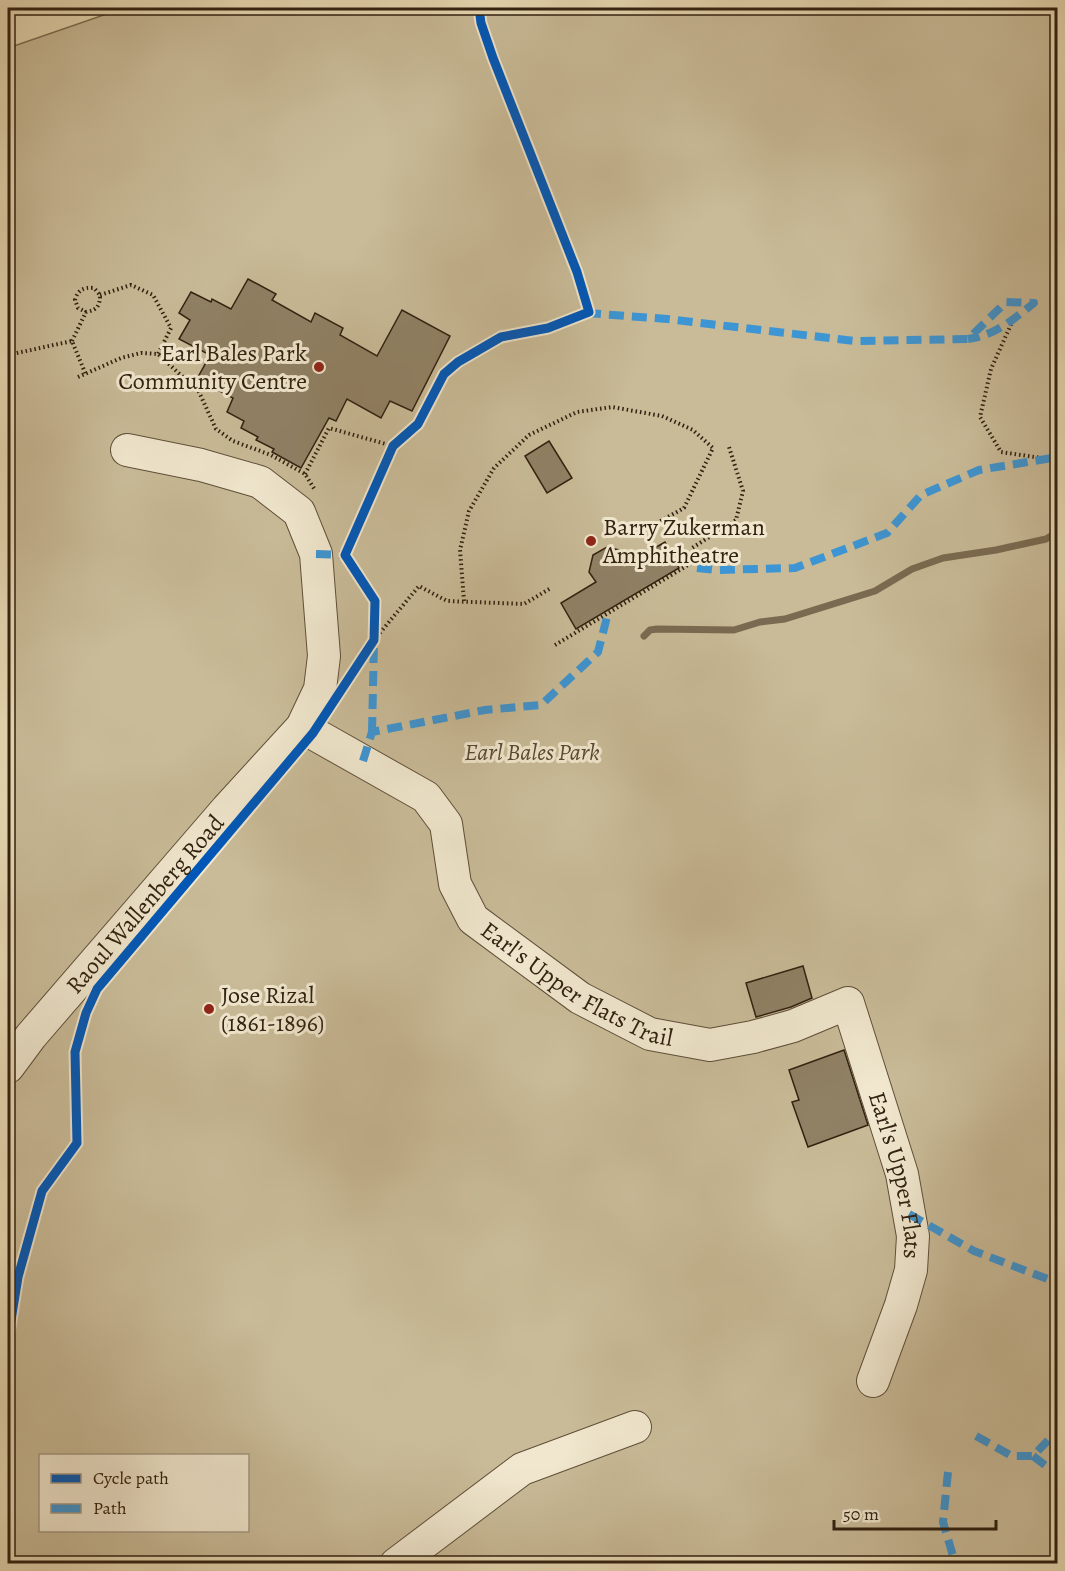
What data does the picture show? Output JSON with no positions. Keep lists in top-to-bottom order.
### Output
{
  "streets": {
    "lane": ["Raoul Wallenberg Road", "Earl's Upper Flats Trail", "Earl's Upper Flats"]
  },
  "crossings": [
    ["Raoul Wallenberg Road", "Earl's Upper Flats Trail"],
    ["Earl's Upper Flats Trail", "Earl's Upper Flats"]
  ],
  "parks": ["Earl Bales Park"],
  "places": ["Earl Bales Park Community Centre", "Barry Zukerman Amphitheatre", "Jose Rizal (1861-1896)"],
  "legend": ["Cycle path", "Path"],
  "scale_bar": "50 m"
}
